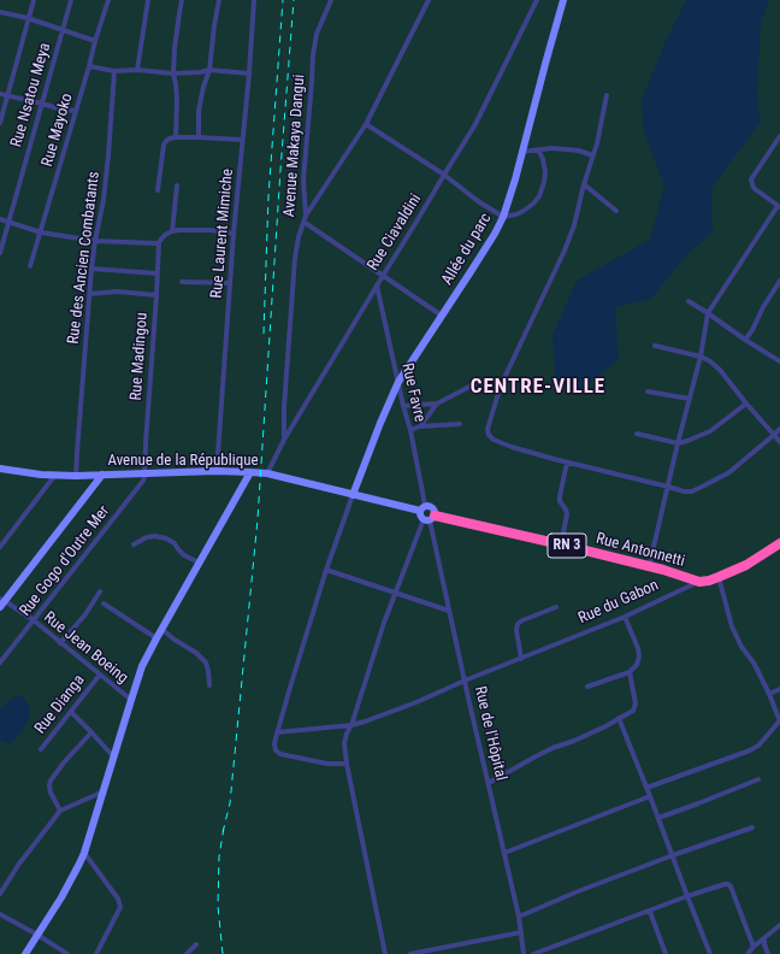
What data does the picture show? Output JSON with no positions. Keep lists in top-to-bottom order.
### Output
{
  "streets": {
    "highway": ["RN 3", "Rue Antonnetti", "Rue du Gabon"],
    "street": [
      "Rue Nsatou Meya",
      "Rue Mayoko",
      "Avenue Makaya Dangui",
      "Rue Ciavaldini",
      "Rue Laurent Mimiche",
      "Allée du parc",
      "Rue des Ancien Combatants",
      "Rue Madingou",
      "Rue Favre",
      "Avenue de la République",
      "Rue Gogo d'Outre Mer",
      "Rue Jean Boeing",
      "Rue Dianga",
      "Rue de l'Hôpital"
    ]
  },
  "crossings": [
    ["Avenue Makaya Dangui", "Rue Ciavaldini"],
    ["Rue Ciavaldini", "Rue Favre"],
    ["Rue Ciavaldini", "Avenue de la République"],
    ["Rue Laurent Mimiche", "Avenue de la République"],
    ["Allée du parc", "Rue Favre"],
    ["Allée du parc", "Avenue de la République"],
    ["Rue des Ancien Combatants", "Avenue de la République"],
    ["Rue Madingou", "Avenue de la République"],
    ["Rue Madingou", "Rue Gogo d'Outre Mer"],
    ["Rue Favre", "Avenue de la République"],
    ["Avenue de la République", "Rue Gogo d'Outre Mer"],
    ["Rue Antonnetti", "Rue du Gabon"],
    ["Rue Antonnetti", "Rue de l'Hôpital"],
    ["Rue Gogo d'Outre Mer", "Rue Jean Boeing"],
    ["Rue du Gabon", "Rue de l'Hôpital"],
    ["Rue Jean Boeing", "Rue Dianga"]
  ],
  "districts": ["CENTRE-VILLE"]
}
